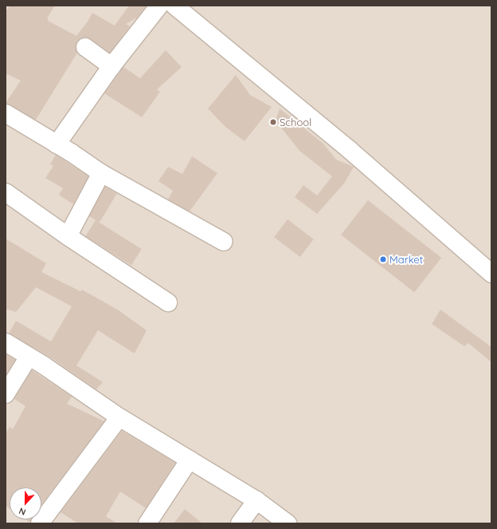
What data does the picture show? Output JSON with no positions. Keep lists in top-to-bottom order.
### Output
{
  "places": ["School", "Market"],
  "north": "bottom"
}
